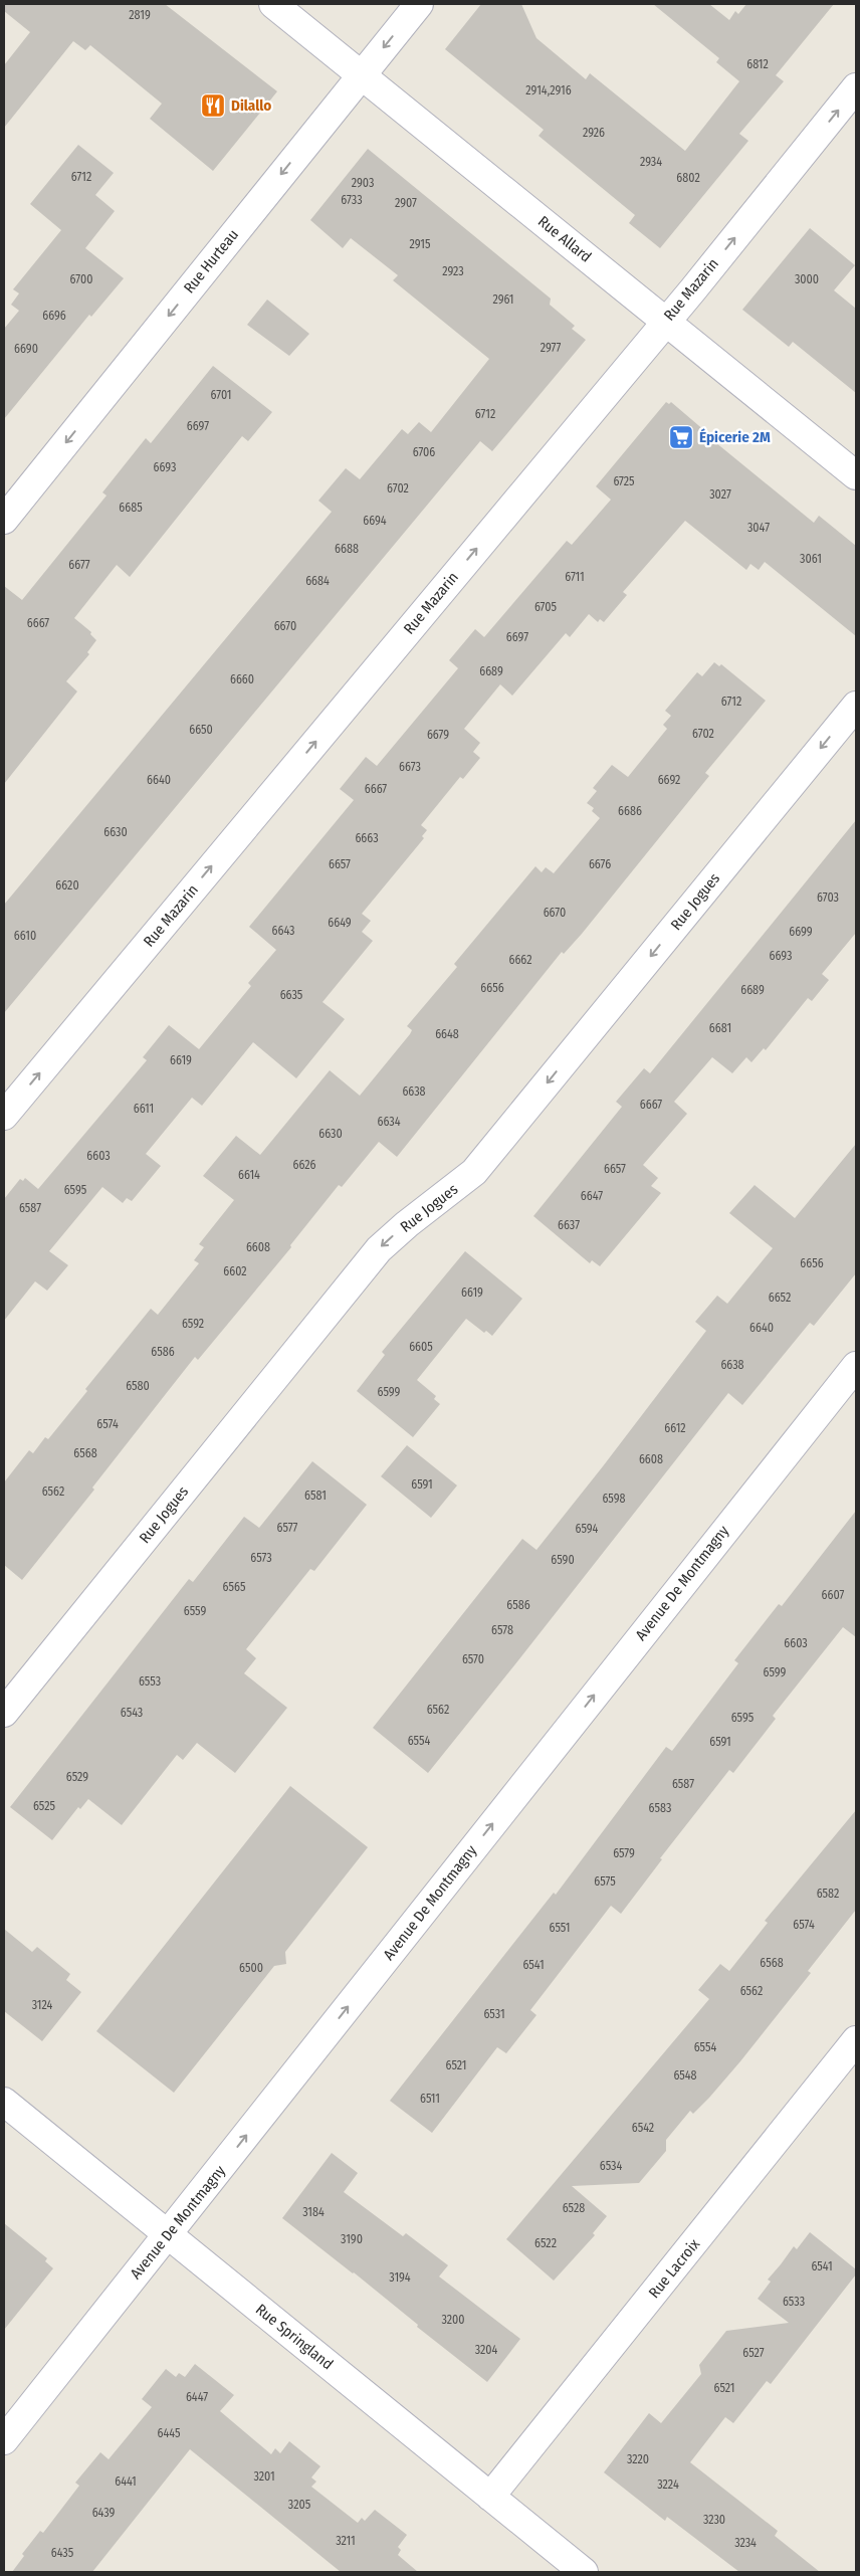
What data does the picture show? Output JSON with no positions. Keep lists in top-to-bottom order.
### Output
{
  "streets": {
    "street": [
      "Rue Allard",
      "Rue Hurteau",
      "Rue Mazarin",
      "Rue Jogues",
      "Avenue De Montmagny",
      "Rue Lacroix",
      "Rue Springland"
    ]
  },
  "crossings": [
    ["Rue Allard", "Rue Hurteau"],
    ["Rue Allard", "Rue Mazarin"],
    ["Avenue De Montmagny", "Rue Springland"],
    ["Rue Lacroix", "Rue Springland"]
  ],
  "one_way": [
    "Rue Hurteau",
    "Rue Mazarin",
    "Rue Jogues",
    "Avenue De Montmagny"
  ],
  "places": {
    "restaurant": ["Dilallo"],
    "supermarket": ["Épicerie 2M"]
  },
  "house_numbers": [
    "2819",
    "6812",
    "2914,2916",
    "2926",
    "2934",
    "6712",
    "6802",
    "2903",
    "6733",
    "2907",
    "2915",
    "2923",
    "6700",
    "3000",
    "2961",
    "6696",
    "2977",
    "6690",
    "6701",
    "6712",
    "6697",
    "6706",
    "6693",
    "6725",
    "6702",
    "3027",
    "6685",
    "6694",
    "3047",
    "6688",
    "3061",
    "6677",
    "6711",
    "6684",
    "6705",
    "6667",
    "6670",
    "6697",
    "6689",
    "6660",
    "6712",
    "6650",
    "6702",
    "6679",
    "6673",
    "6640",
    "6692",
    "6667",
    "6686",
    "6630",
    "6663",
    "6657",
    "6676",
    "6620",
    "6703",
    "6670",
    "6649",
    "6643",
    "6699",
    "6610",
    "6693",
    "6662",
    "6656",
    "6689",
    "6635",
    "6681",
    "6648",
    "6619",
    "6638",
    "6667",
    "6611",
    "6634",
    "6630",
    "6603",
    "6626",
    "6657",
    "6614",
    "6595",
    "6647",
    "6587",
    "6637",
    "6608",
    "6656",
    "6602",
    "6619",
    "6652",
    "6592",
    "6640",
    "6605",
    "6586",
    "6638",
    "6580",
    "6599",
    "6574",
    "6612",
    "6568",
    "6608",
    "6591",
    "6562",
    "6581",
    "6598",
    "6577",
    "6594",
    "6573",
    "6590",
    "6565",
    "6607",
    "6586",
    "6559",
    "6578",
    "6603",
    "6570",
    "6599",
    "6553",
    "6562",
    "6543",
    "6595",
    "6554",
    "6591",
    "6529",
    "6587",
    "6525",
    "6583",
    "6579",
    "6575",
    "6582",
    "6574",
    "6551",
    "6568",
    "6541",
    "6500",
    "6562",
    "3124",
    "6531",
    "6554",
    "6521",
    "6548",
    "6511",
    "6542",
    "6534",
    "6528",
    "3184",
    "3190",
    "6522",
    "6541",
    "3194",
    "6533",
    "3200",
    "3204",
    "6527",
    "6521",
    "6447",
    "6445",
    "3220",
    "3201",
    "6441",
    "3224",
    "3205",
    "6439",
    "3230",
    "3211",
    "3234",
    "6435"
  ]
}
